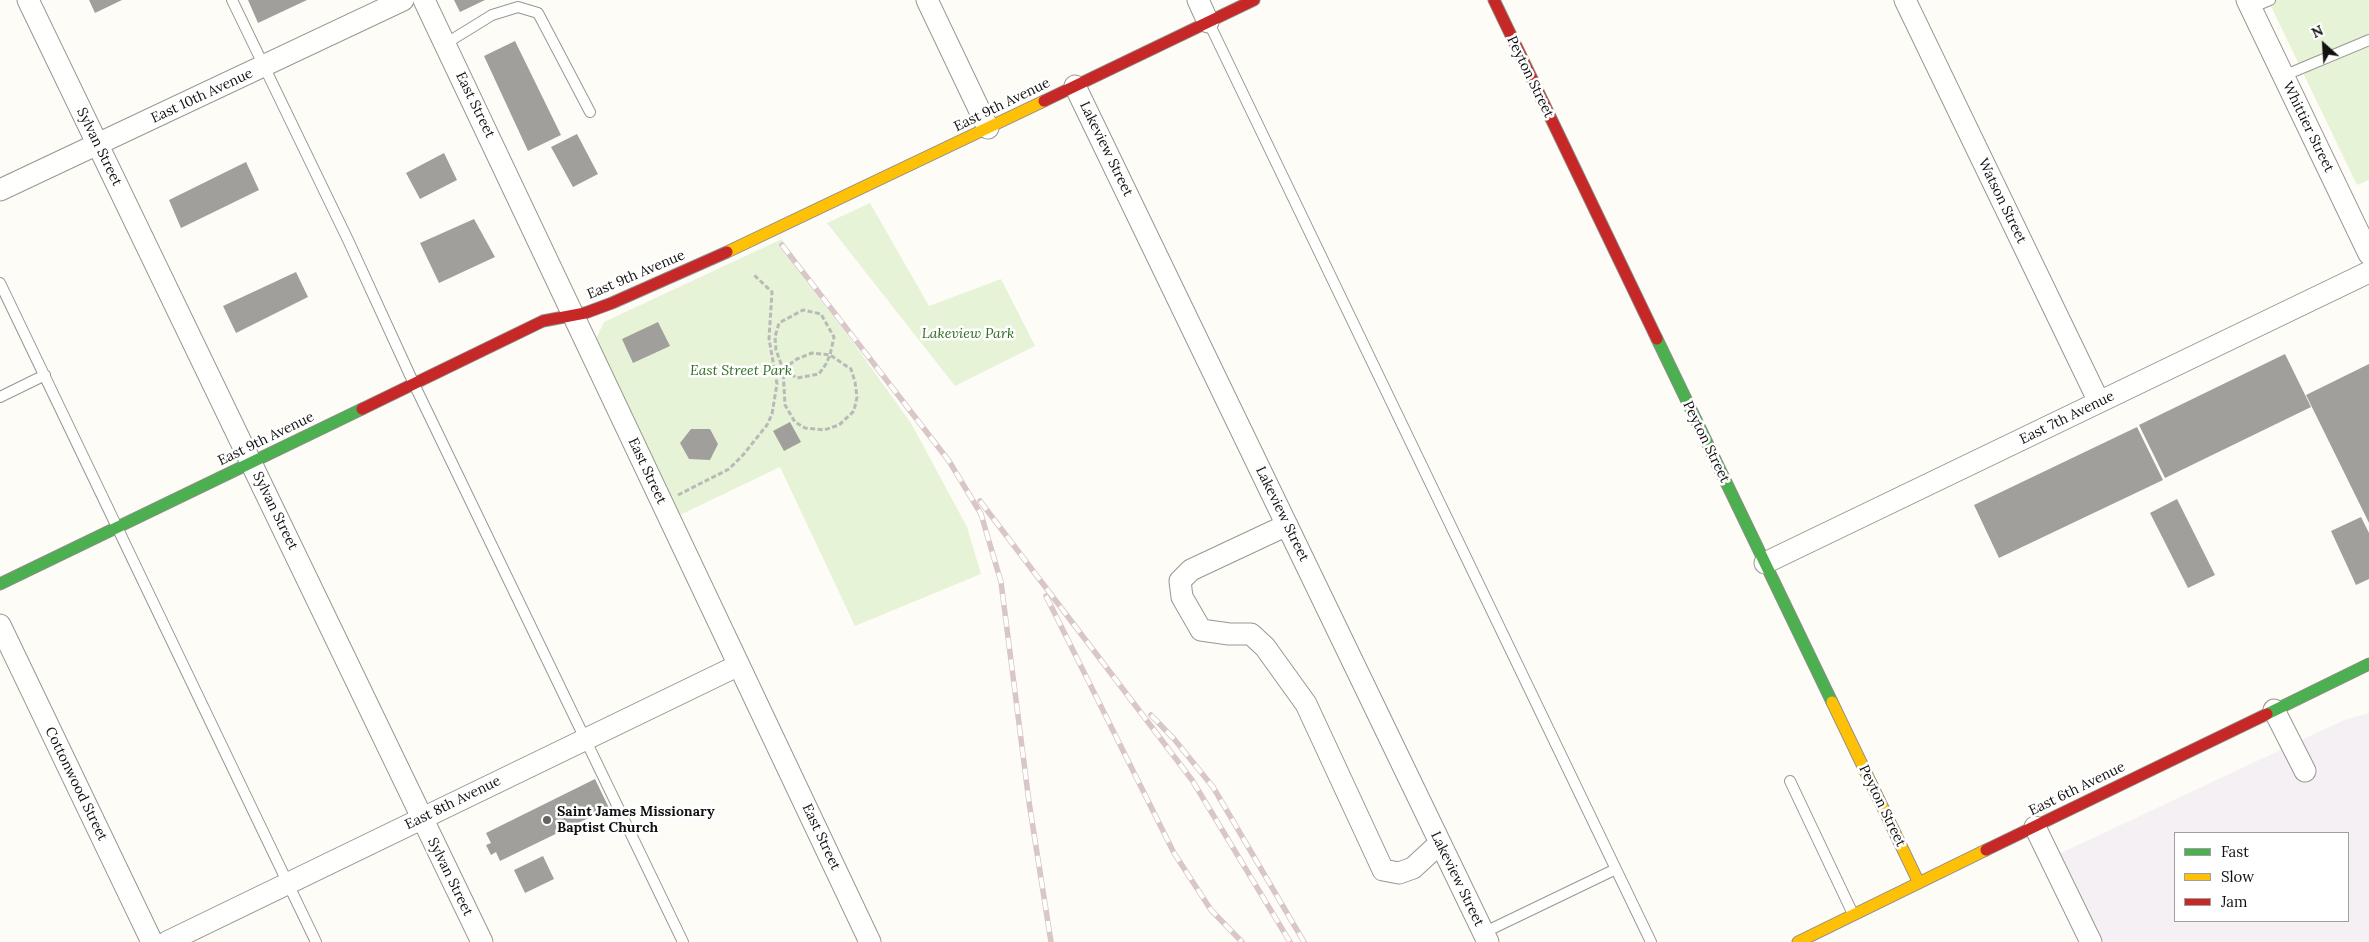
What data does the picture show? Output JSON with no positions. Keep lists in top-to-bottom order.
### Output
{
  "streets": {
    "street": [
      "Peyton Street",
      "East 10th Avenue",
      "East Street",
      "East 9th Avenue",
      "Whittier Street",
      "Sylvan Street",
      "Lakeview Street",
      "Watson Street",
      "East 7th Avenue",
      "Cottonwood Street",
      "East 6th Avenue",
      "East 8th Avenue"
    ]
  },
  "crossings": [
    ["Peyton Street", "East 7th Avenue"],
    ["Peyton Street", "East 6th Avenue"],
    ["East 10th Avenue", "Sylvan Street"],
    ["East Street", "East 9th Avenue"],
    ["East Street", "East 8th Avenue"],
    ["East 9th Avenue", "Sylvan Street"],
    ["East 9th Avenue", "Lakeview Street"],
    ["Sylvan Street", "East 8th Avenue"],
    ["Watson Street", "East 7th Avenue"]
  ],
  "parks": ["Lakeview Park", "East Street Park"],
  "places": ["Saint James Missionary Baptist Church"],
  "legend": ["Fast", "Slow", "Jam"],
  "north": "top left"
}
